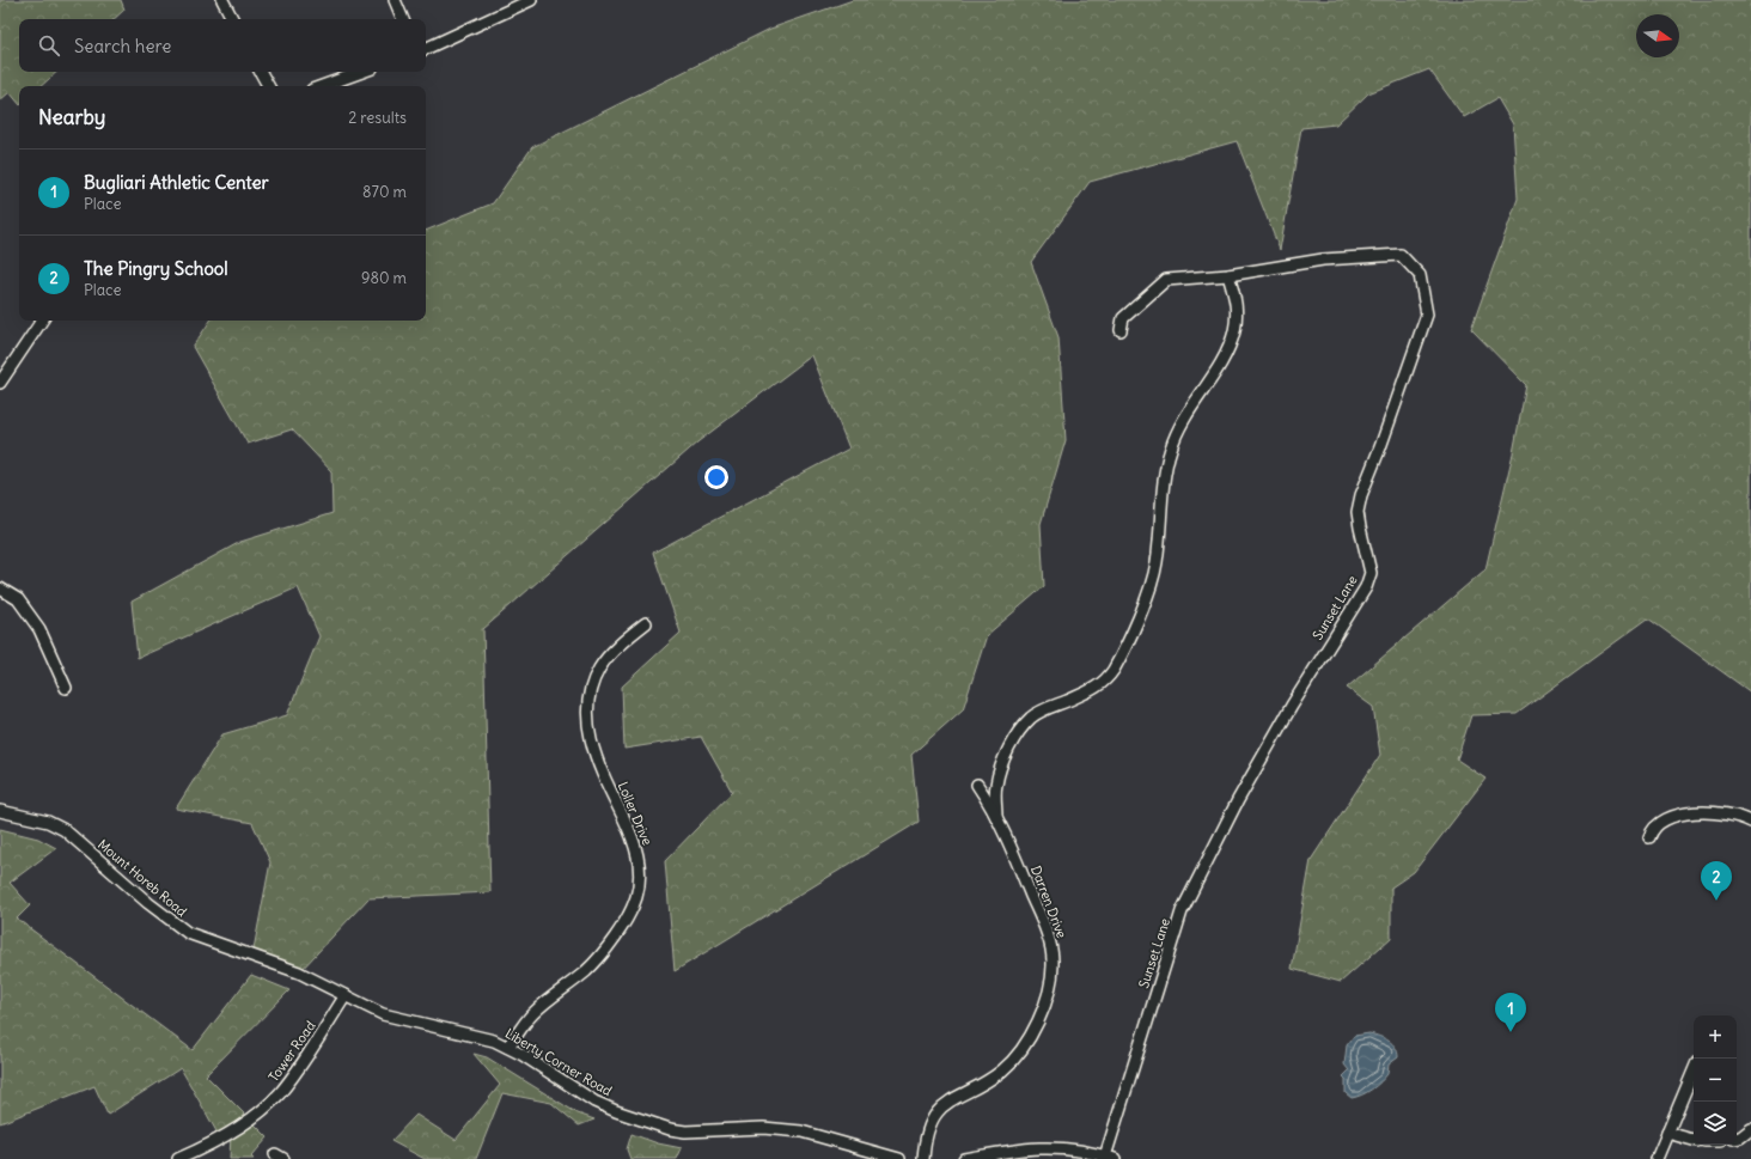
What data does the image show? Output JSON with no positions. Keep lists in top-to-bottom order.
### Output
{
  "streets": {
    "street": [
      "Sunset Lane",
      "Loller Drive",
      "Mount Horeb Road",
      "Darren Drive",
      "Tower Road",
      "Liberty Corner Road"
    ]
  },
  "crossings": [
    ["Loller Drive", "Liberty Corner Road"],
    ["Mount Horeb Road", "Tower Road"],
    ["Mount Horeb Road", "Liberty Corner Road"]
  ],
  "north": "right",
  "page": {
    "search": "Search here",
    "heading": ["Nearby", "2 results"],
    "list": [
      {
        "mark": "1",
        "name": "Bugliari Athletic Center",
        "note": "Place",
        "value": "870 m"
      },
      {
        "mark": "2",
        "name": "The Pingry School",
        "note": "Place",
        "value": "980 m"
      }
    ],
    "pins": ["2", "1"],
    "map_buttons": ["+", "−"]
  }
}
